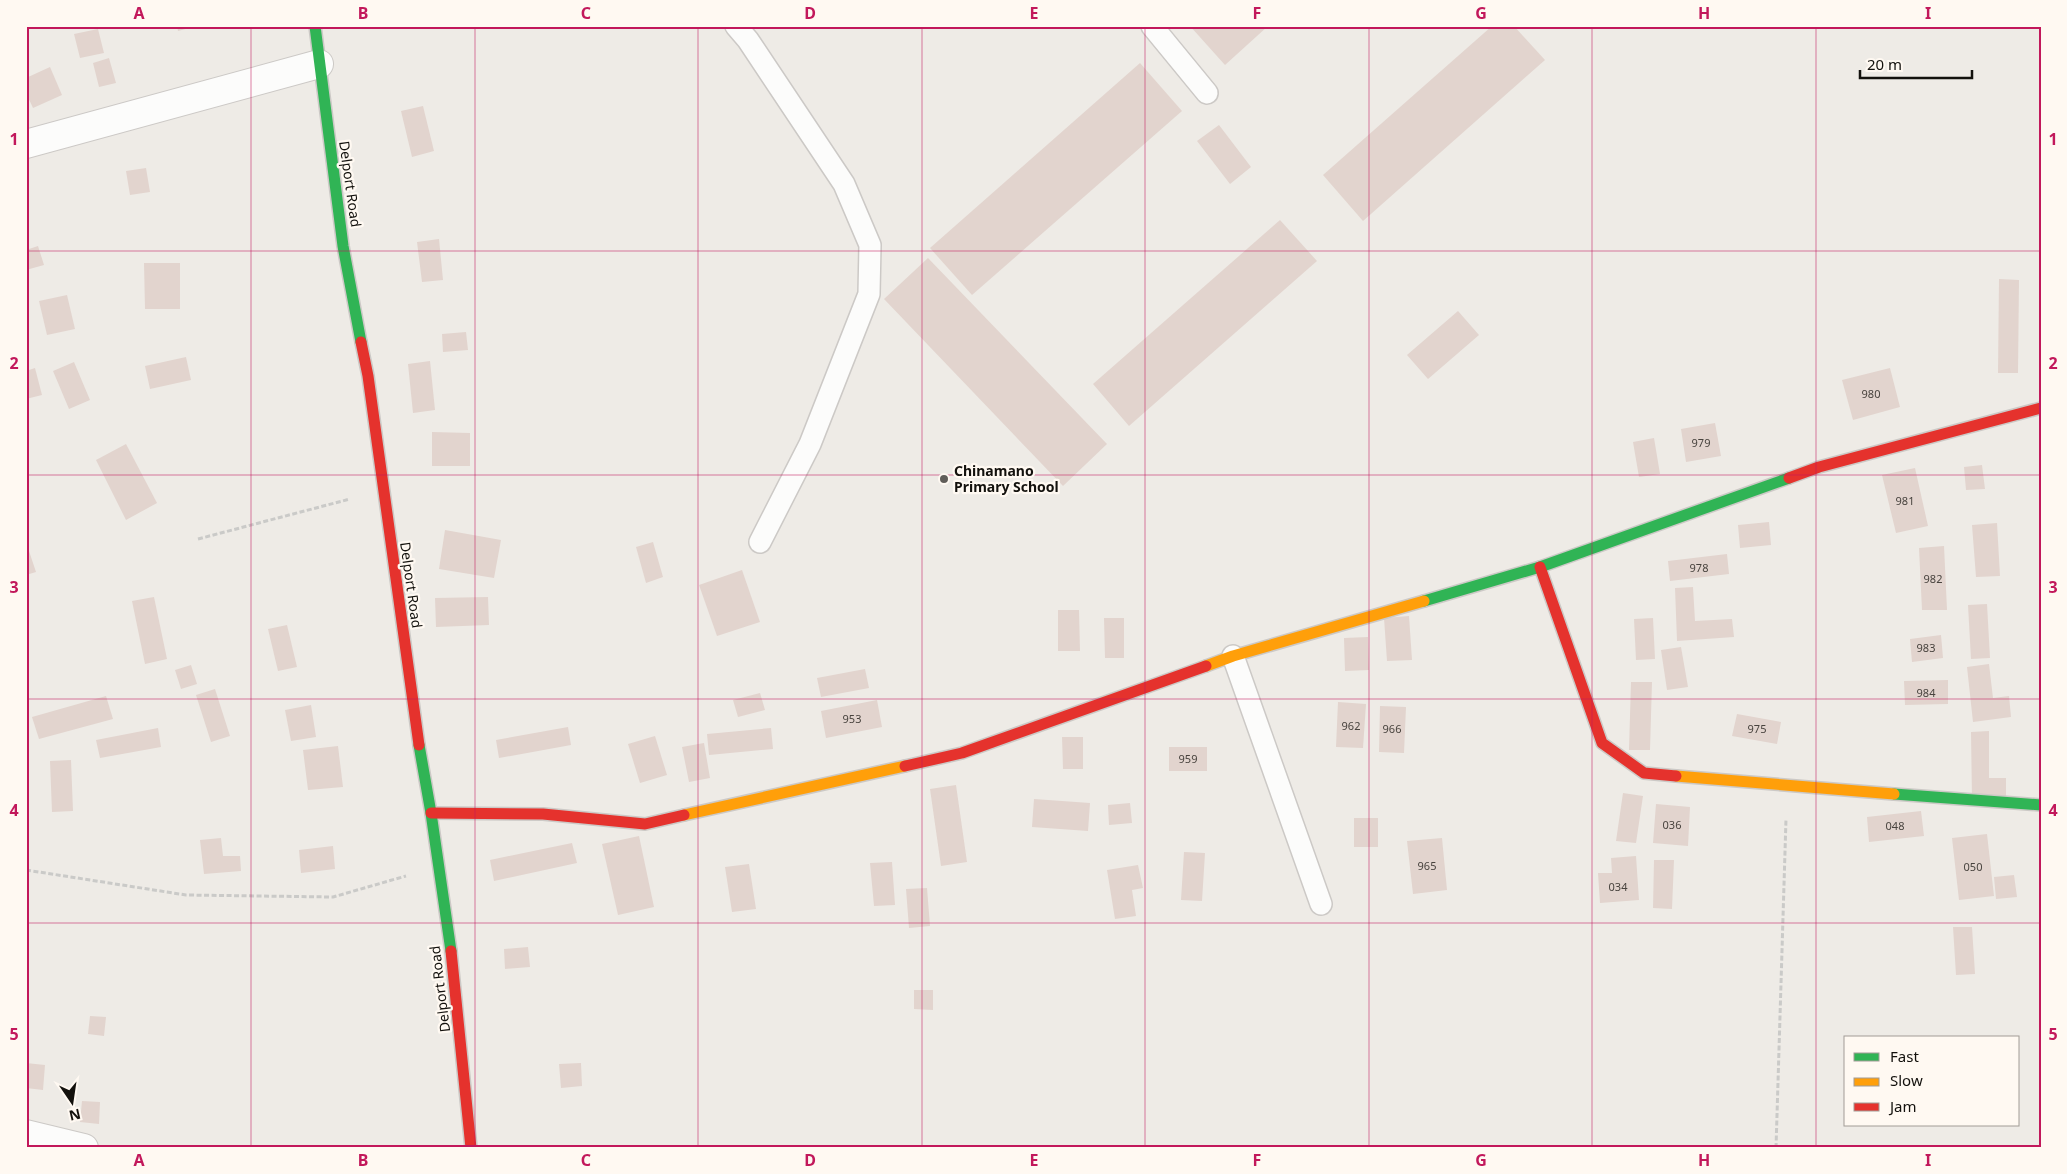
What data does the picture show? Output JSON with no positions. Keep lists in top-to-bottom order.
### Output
{
  "streets": {
    "street": ["Delport Road"]
  },
  "places": ["Chinamano Primary School"],
  "house_numbers": [
    "980",
    "979",
    "981",
    "978",
    "982",
    "983",
    "984",
    "953",
    "962",
    "966",
    "975",
    "959",
    "036",
    "048",
    "965",
    "050",
    "034"
  ],
  "legend": ["Fast", "Slow", "Jam"],
  "scale_bar": "20 m",
  "north": "bottom",
  "grid": {
    "columns": [
      "A",
      "B",
      "C",
      "D",
      "E",
      "F",
      "G",
      "H",
      "I"
    ],
    "rows": [
      "1",
      "2",
      "3",
      "4",
      "5"
    ]
  }
}
